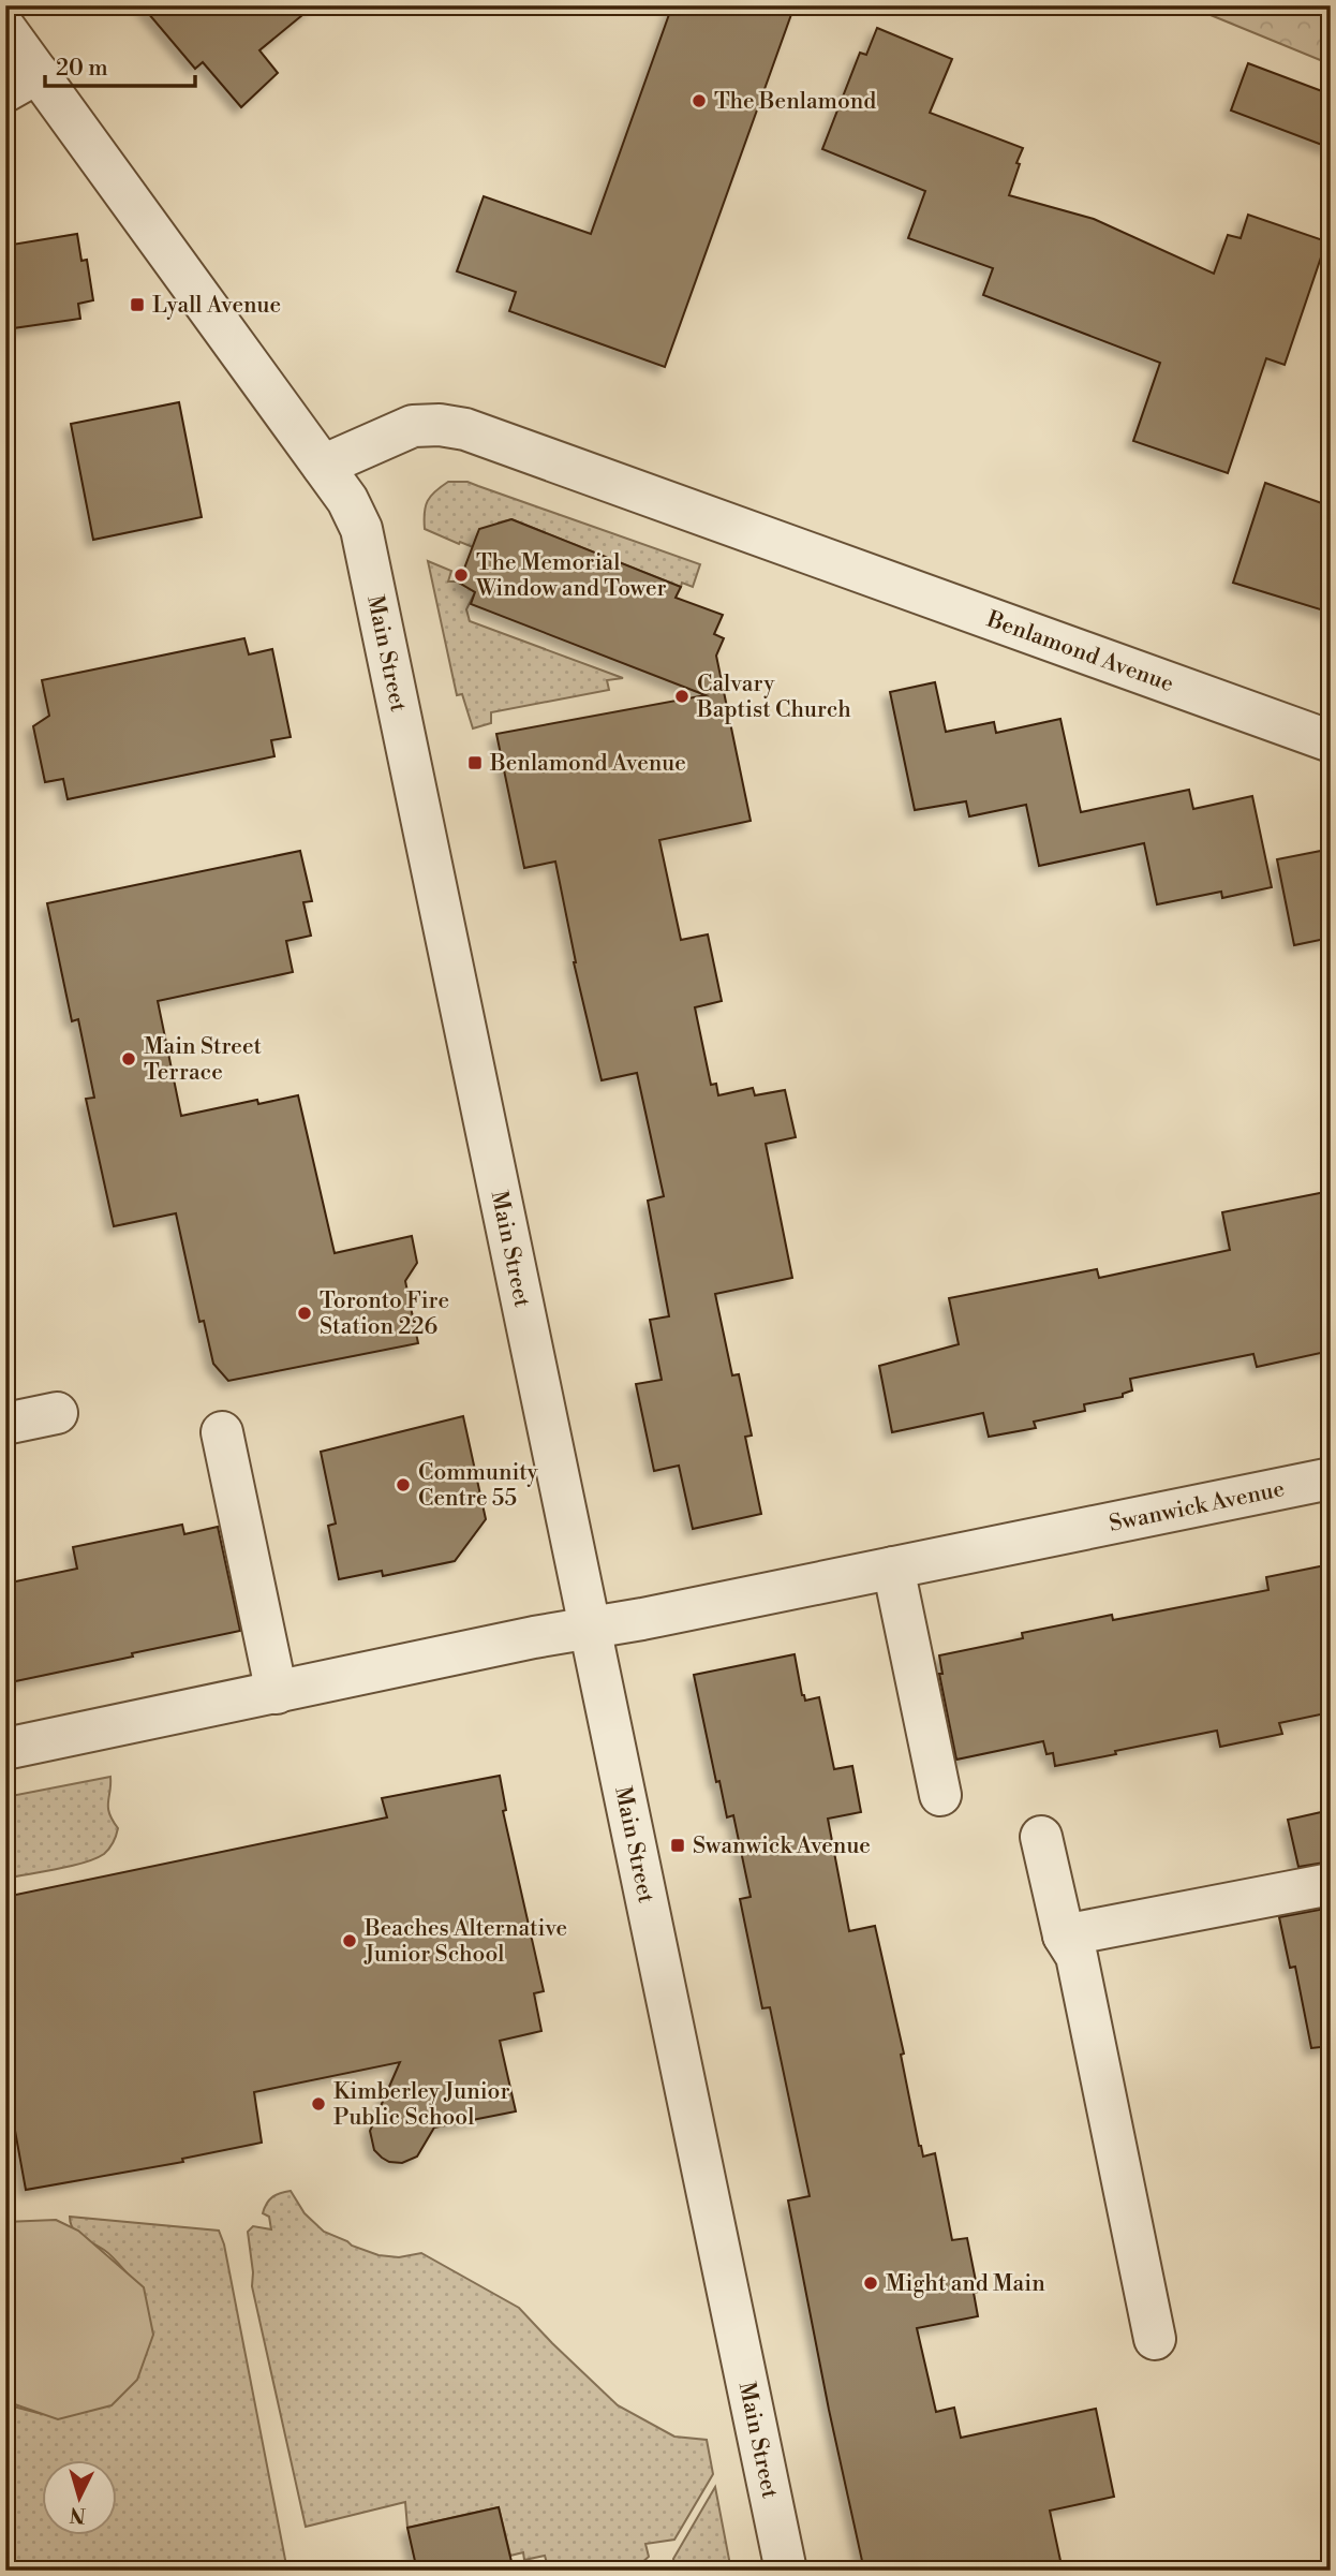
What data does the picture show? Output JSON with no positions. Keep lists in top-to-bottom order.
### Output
{
  "streets": {
    "street": ["Benlamond Avenue", "Main Street", "Swanwick Avenue"]
  },
  "crossings": [
    ["Benlamond Avenue", "Main Street"],
    ["Main Street", "Swanwick Avenue"]
  ],
  "places": {
    "other": [
      "The Benlamond",
      "The Memorial Window and Tower",
      "Calvary Baptist Church",
      "Main Street Terrace",
      "Toronto Fire Station 226",
      "Community Centre 55",
      "Beaches Alternative Junior School",
      "Kimberley Junior Public School",
      "Might and Main"
    ],
    "transit": ["Lyall Avenue", "Benlamond Avenue", "Swanwick Avenue"]
  },
  "scale_bar": "20 m",
  "north": "bottom"
}
